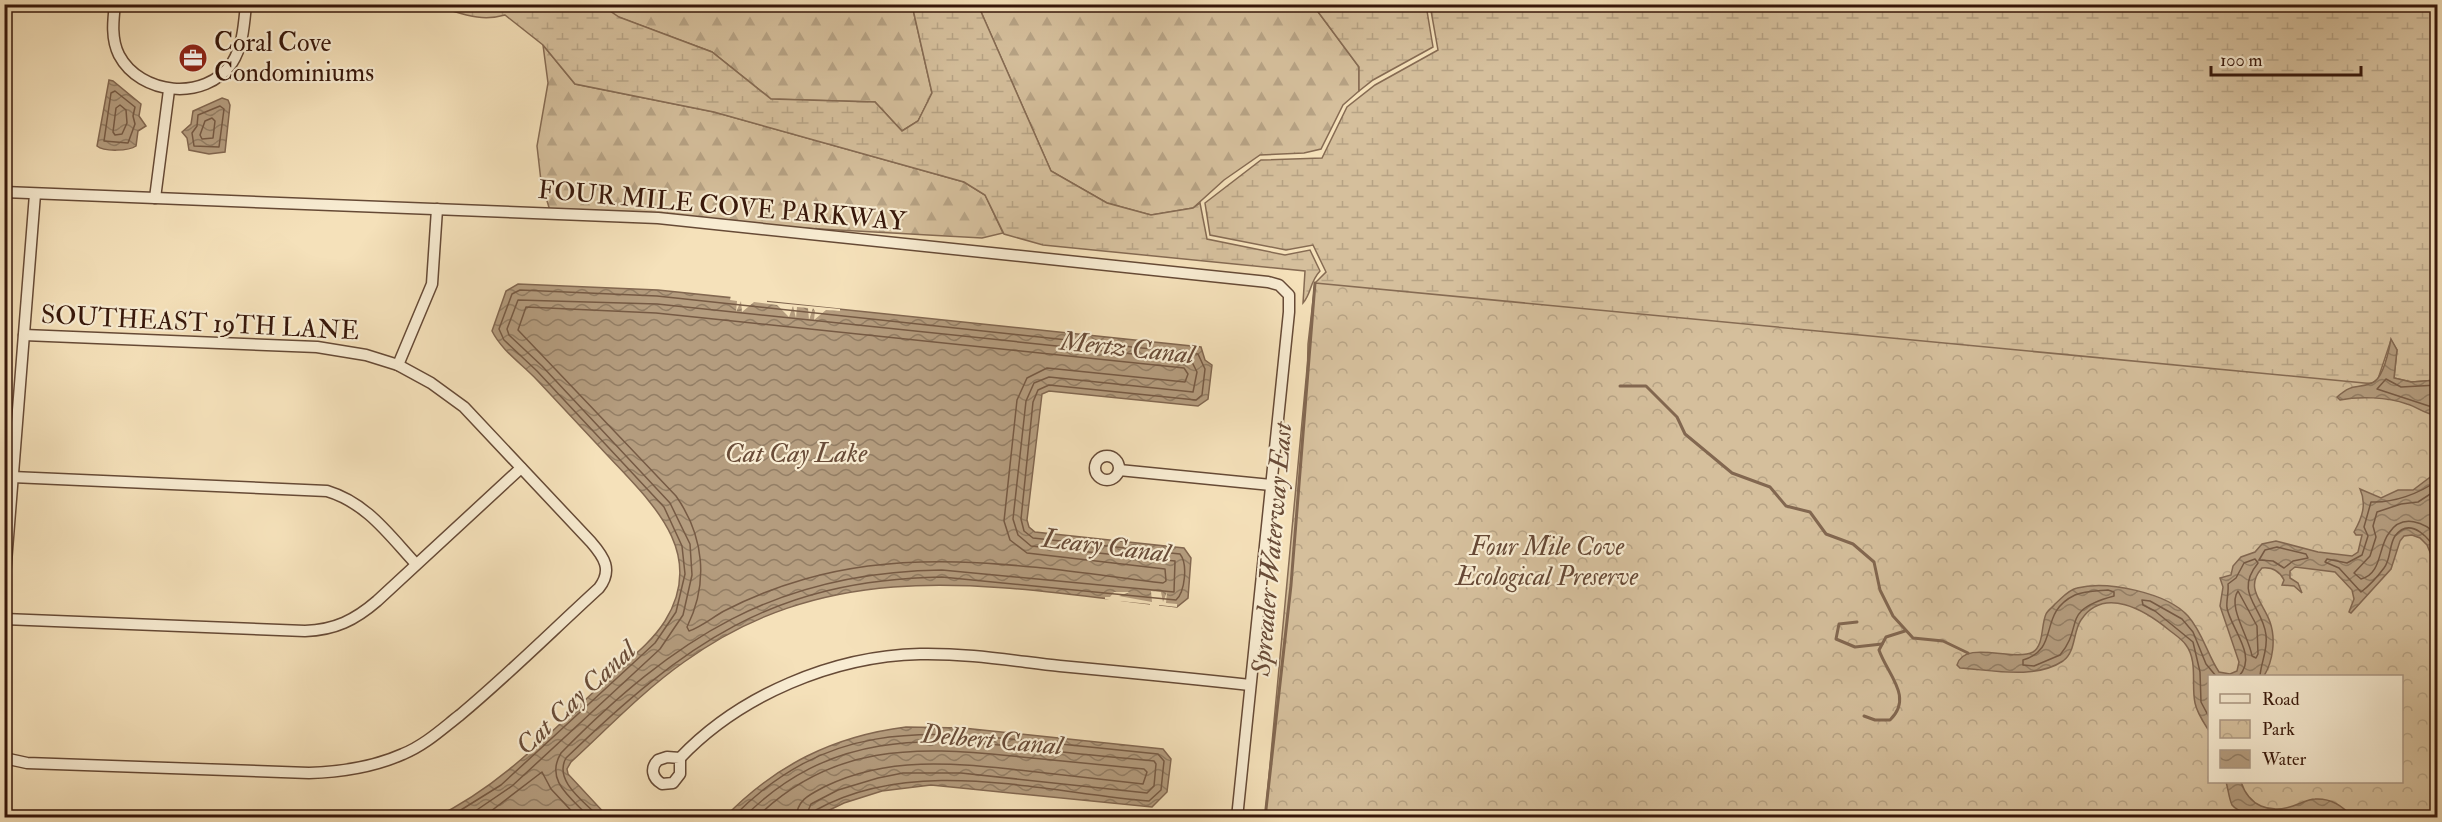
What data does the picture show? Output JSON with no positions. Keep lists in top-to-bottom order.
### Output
{
  "streets": {
    "street": ["FOUR MILE COVE PARKWAY", "SOUTHEAST 19TH LANE"]
  },
  "water": [
    "Mertz Canal",
    "Cat Cay Lake",
    "Leary Canal",
    "Spreader Waterway East",
    "Cat Cay Canal",
    "Delbert Canal"
  ],
  "parks": ["Four Mile Cove Ecological Preserve"],
  "places": {
    "office": ["Coral Cove Condominiums"]
  },
  "legend": ["Road", "Park", "Water"],
  "scale_bar": "100 m"
}
